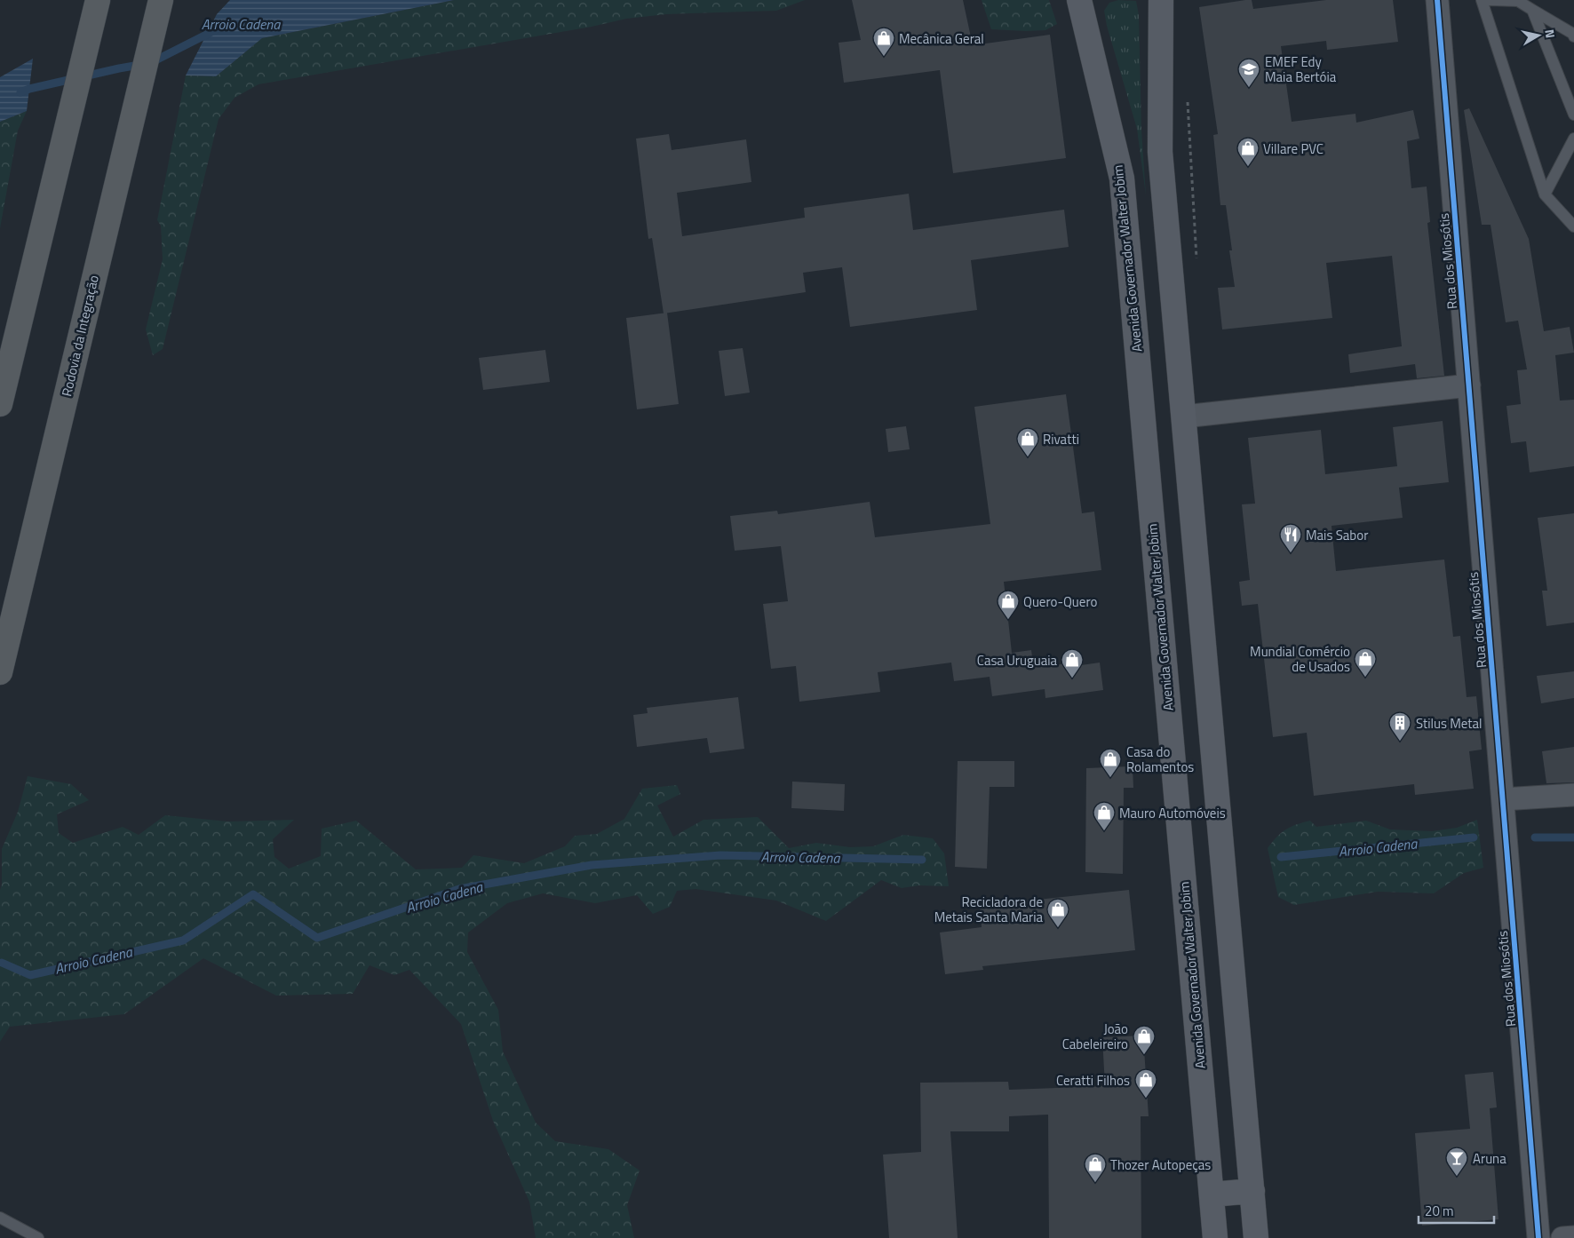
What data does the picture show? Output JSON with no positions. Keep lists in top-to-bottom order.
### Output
{
  "streets": {
    "highway": ["Rodovia da Integração"],
    "main road": ["Avenida Governador Walter Jobim"],
    "street": ["Rua dos Miosótis"]
  },
  "water": ["Arroio Cadena"],
  "places": {
    "shop": [
      "Mecânica Geral",
      "Villare PVC",
      "Rivatti",
      "Quero-Quero",
      "Mundial Comércio de Usados",
      "Casa Uruguaia",
      "Casa do Rolamentos",
      "Mauro Automóveis",
      "Recicladora de Metais Santa Maria",
      "João Cabeleireiro",
      "Ceratti Filhos",
      "Thozer Autopeças"
    ],
    "school or university": ["EMEF Edy Maia Bertóia"],
    "restaurant": ["Mais Sabor"],
    "building": ["Stilus Metal"],
    "bar": ["Aruna"]
  },
  "scale_bar": "20 m",
  "north": "right"
}
